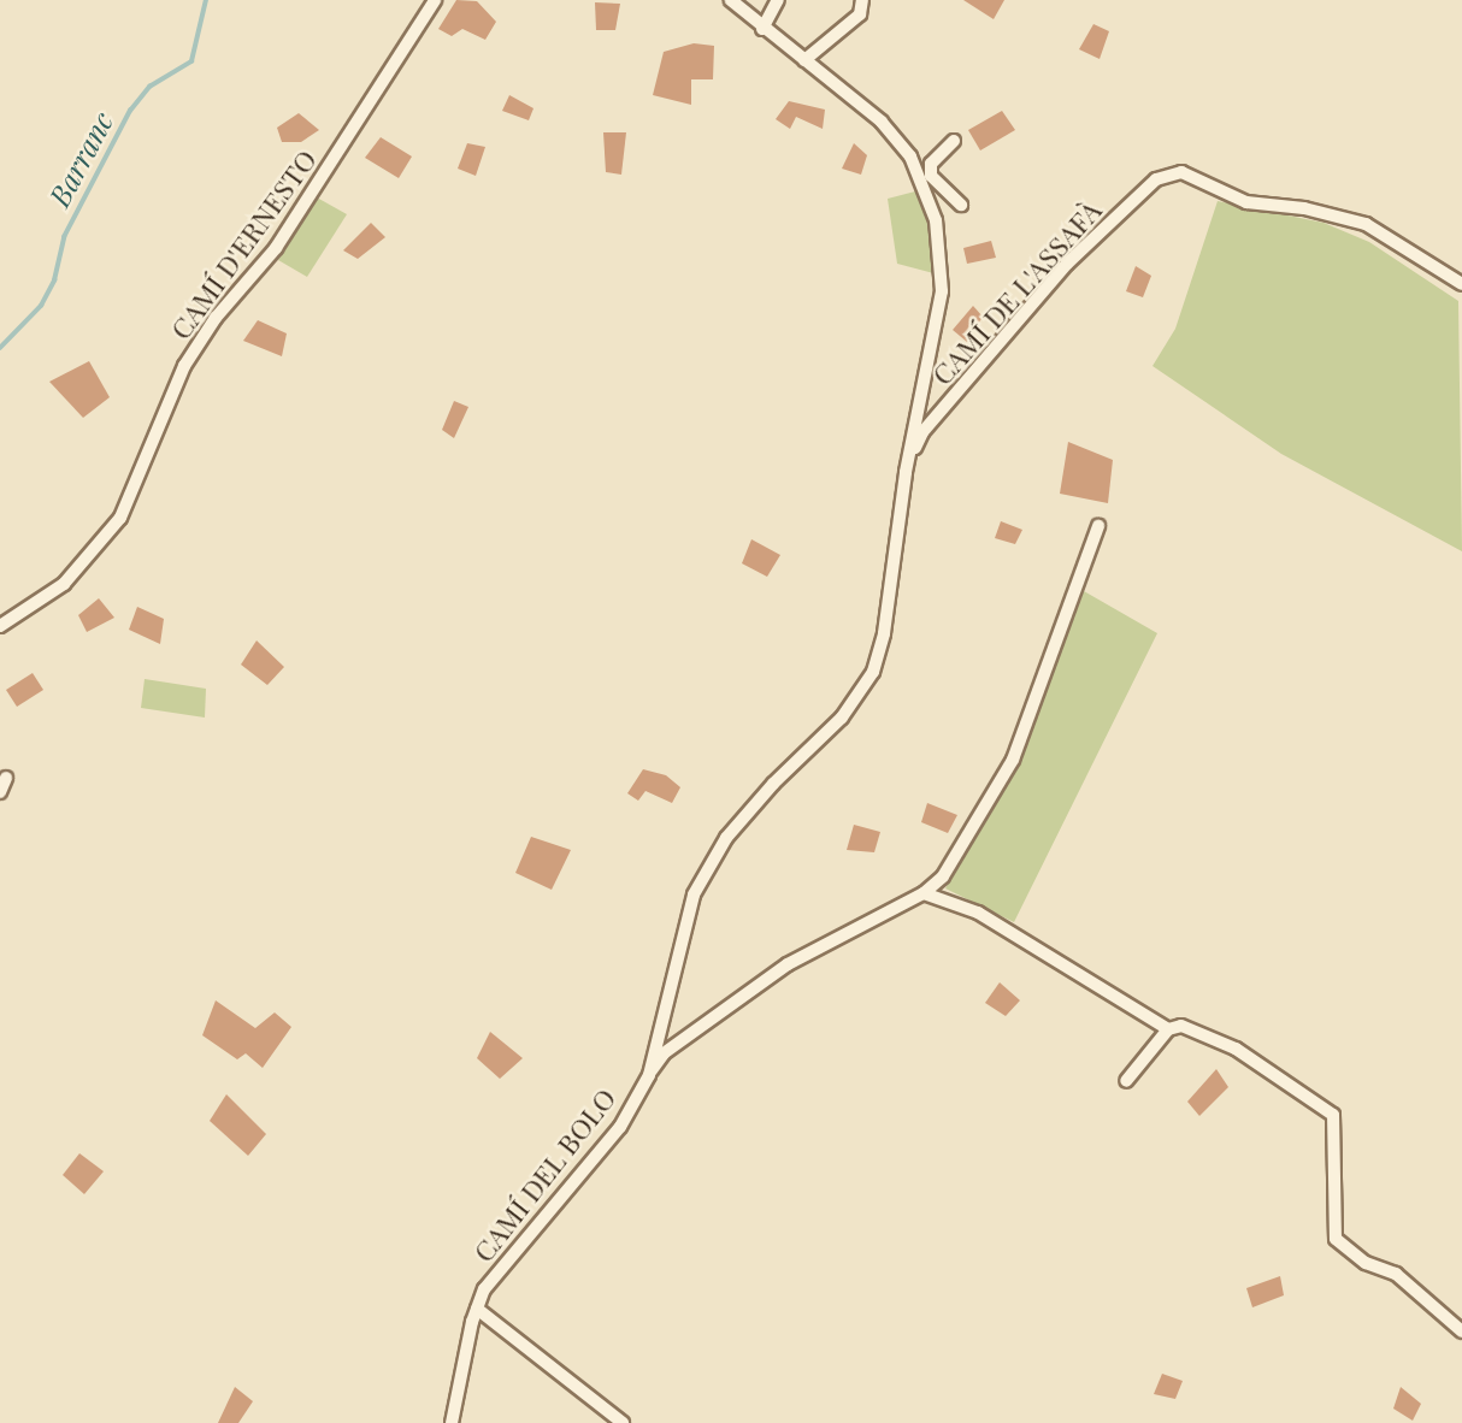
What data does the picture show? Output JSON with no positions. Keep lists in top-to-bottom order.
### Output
{
  "streets": {
    "street": ["CAMÍ D'ERNESTO", "CAMÍ DE L'ASSAFÀ", "CAMÍ DEL BOLO"]
  },
  "crossings": [
    ["CAMÍ DE L'ASSAFÀ", "CAMÍ DEL BOLO"]
  ],
  "water": ["Barranc"]
}
